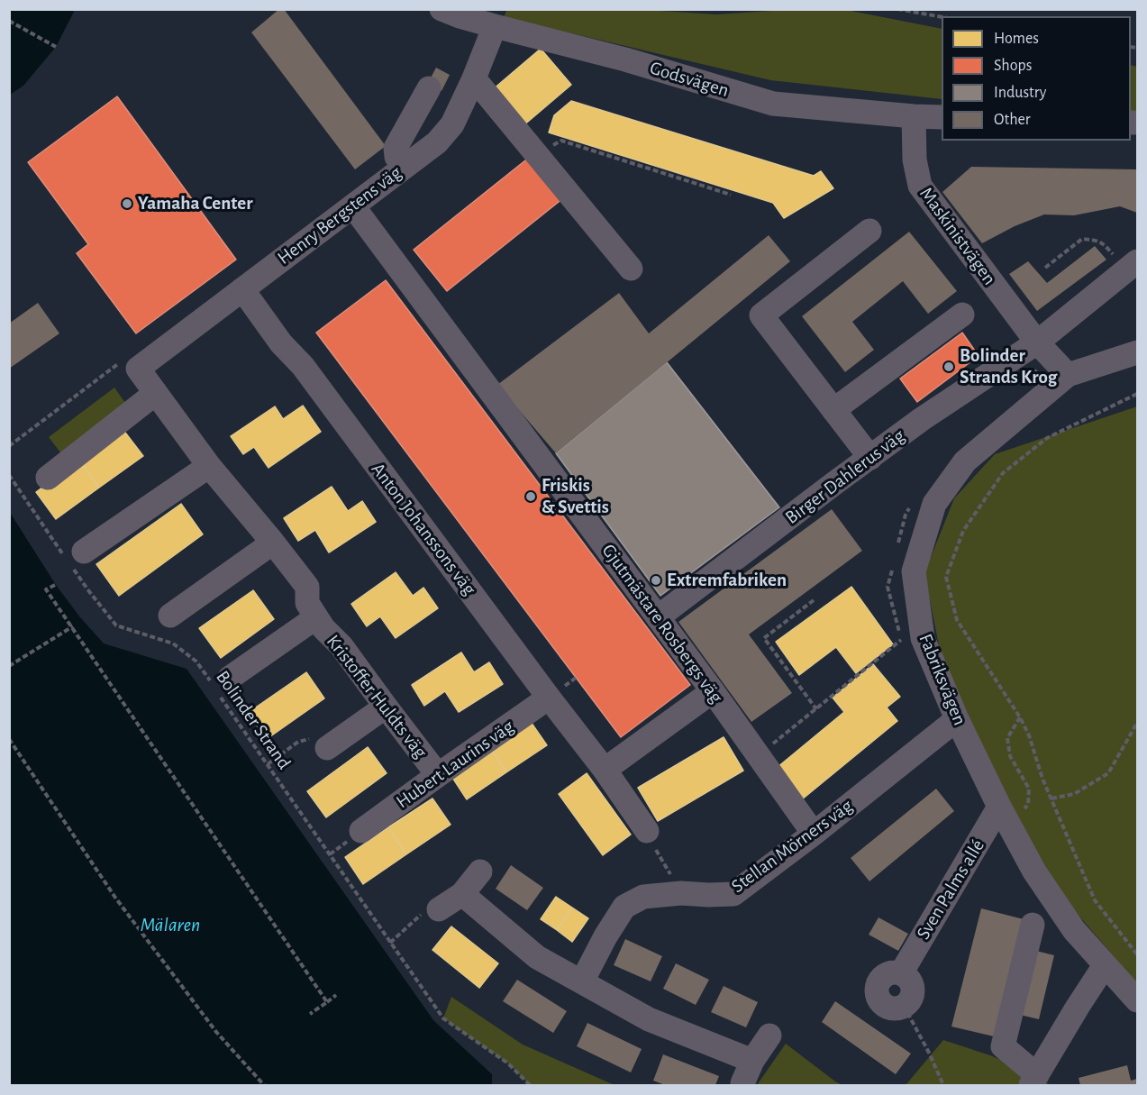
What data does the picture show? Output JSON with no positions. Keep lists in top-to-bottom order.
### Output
{
  "streets": {
    "street": [
      "Godsvägen",
      "Henry Bergstens väg",
      "Maskinistvägen",
      "Birger Dahlerus väg",
      "Anton Johanssons väg",
      "Gjutmästare Rosbergs väg",
      "Fabriksvägen",
      "Kristoffer Huldts väg",
      "Hubert Laurins väg",
      "Stellan Mörners väg",
      "Sven Palms allé"
    ],
    "path": ["Bolinder Strand"]
  },
  "crossings": [
    ["Godsvägen", "Henry Bergstens väg"],
    ["Godsvägen", "Maskinistvägen"],
    ["Henry Bergstens väg", "Anton Johanssons väg"],
    ["Henry Bergstens väg", "Gjutmästare Rosbergs väg"],
    ["Henry Bergstens väg", "Kristoffer Huldts väg"],
    ["Maskinistvägen", "Birger Dahlerus väg"],
    ["Birger Dahlerus väg", "Gjutmästare Rosbergs väg"],
    ["Anton Johanssons väg", "Hubert Laurins väg"],
    ["Gjutmästare Rosbergs väg", "Stellan Mörners väg"],
    ["Fabriksvägen", "Stellan Mörners väg"],
    ["Fabriksvägen", "Sven Palms allé"],
    ["Kristoffer Huldts väg", "Bolinder Strand"],
    ["Kristoffer Huldts väg", "Hubert Laurins väg"]
  ],
  "water": ["Mälaren"],
  "places": [
    "Yamaha Center",
    "Bolinder Strands Krog",
    "Friskis & Svettis",
    "Extremfabriken"
  ],
  "legend": [
    "Homes",
    "Shops",
    "Industry",
    "Other"
  ]
}
